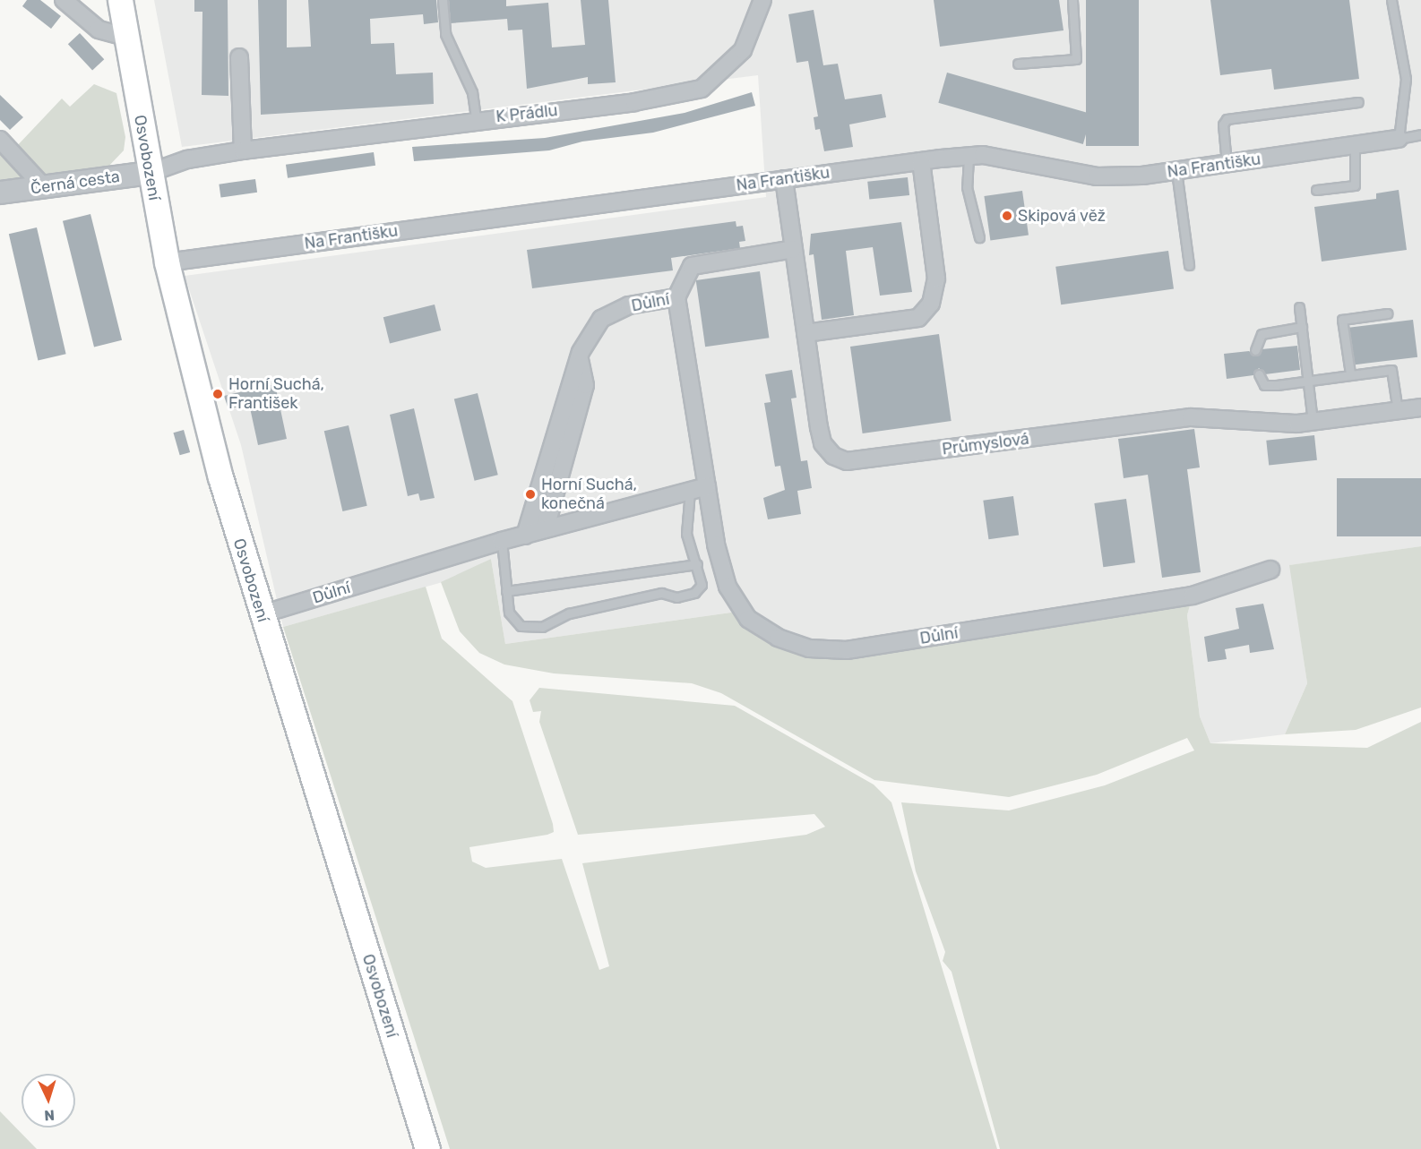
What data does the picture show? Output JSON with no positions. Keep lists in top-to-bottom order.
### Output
{
  "streets": {
    "main road": ["Osvobození"],
    "street": [
      "K Prádlu",
      "Na Františku",
      "Černá cesta",
      "Důlní",
      "Průmyslová"
    ]
  },
  "crossings": [
    ["K Prádlu", "Osvobození"],
    ["K Prádlu", "Černá cesta"],
    ["Osvobození", "Na Františku"],
    ["Osvobození", "Černá cesta"],
    ["Osvobození", "Důlní"],
    ["Na Františku", "Průmyslová"]
  ],
  "places": ["Skipová věž", "Horní Suchá, František", "Horní Suchá, konečná"],
  "north": "bottom"
}
